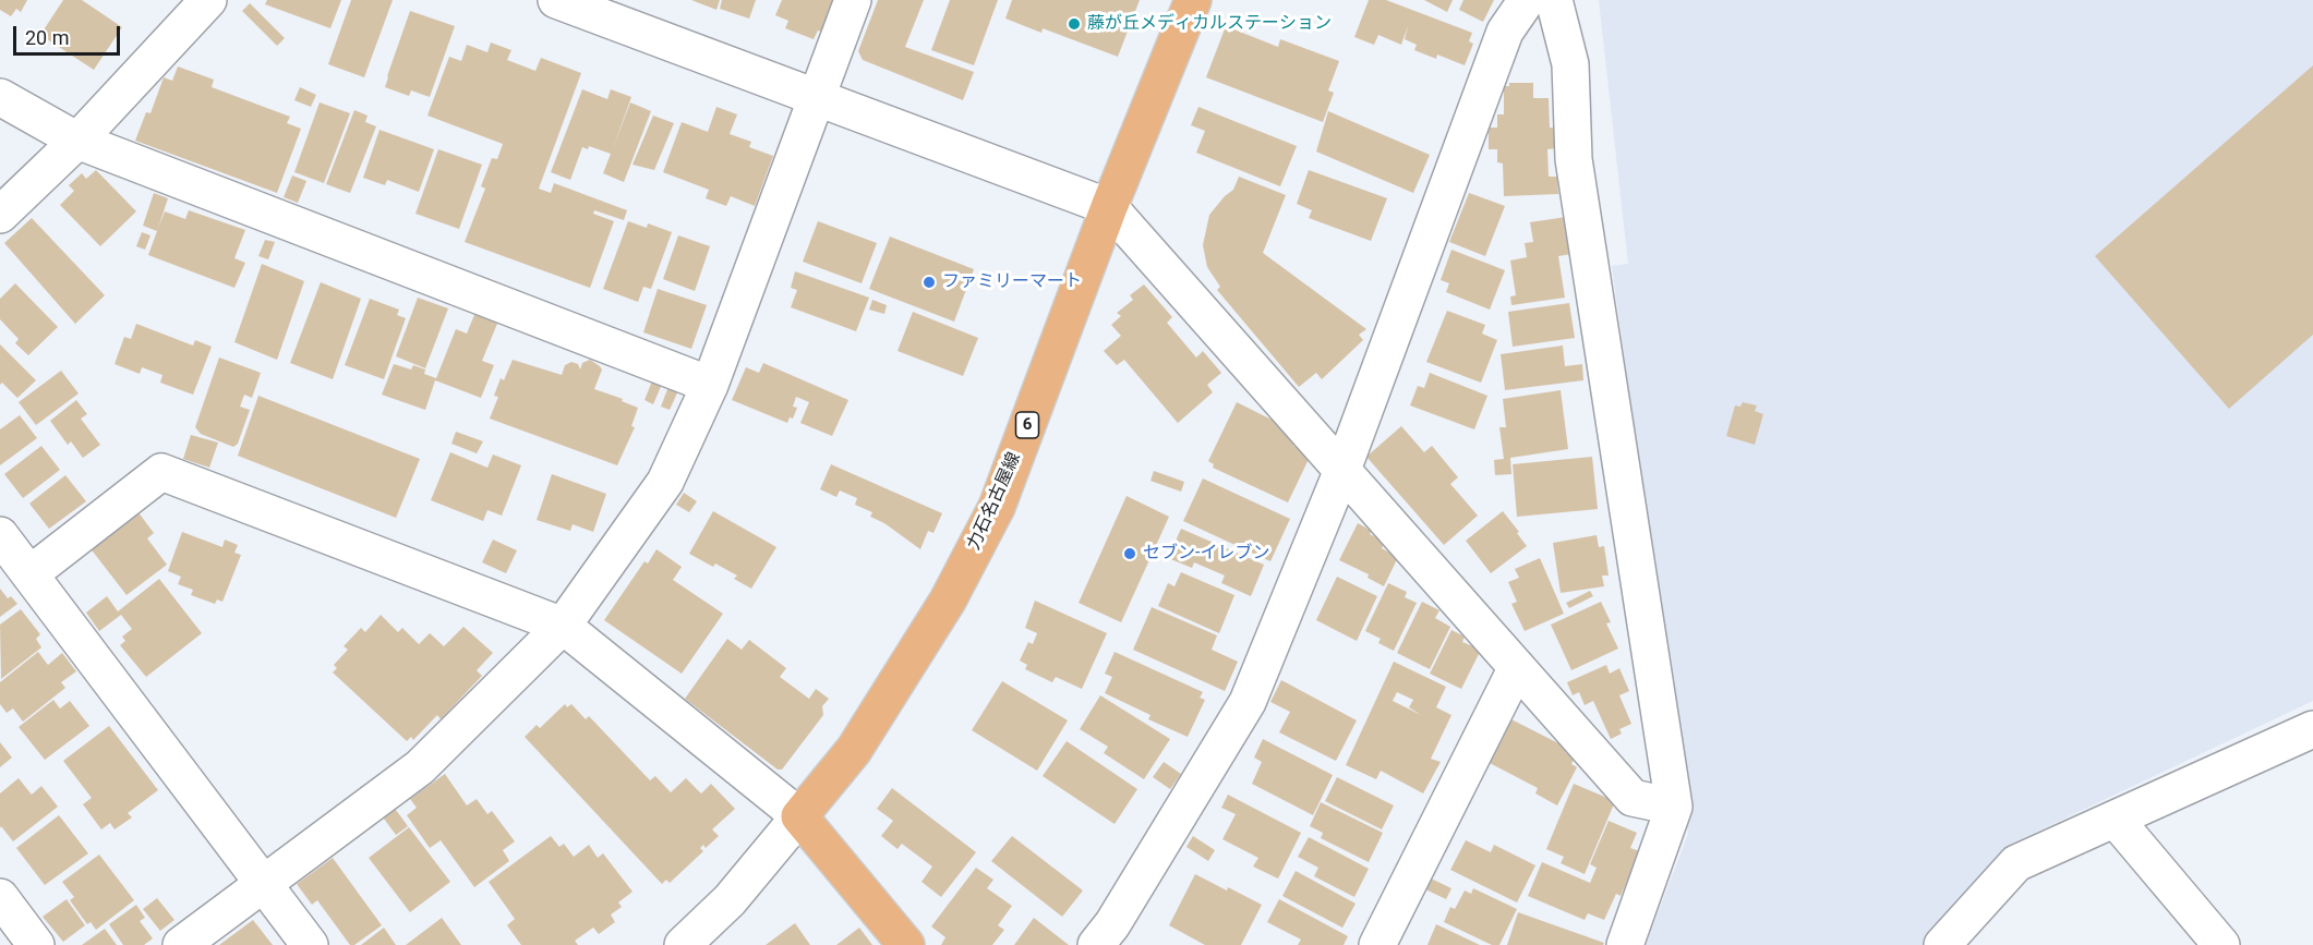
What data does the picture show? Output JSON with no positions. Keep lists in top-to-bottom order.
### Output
{
  "streets": {
    "main road": ["6", "力石名古屋線"]
  },
  "places": ["藤が丘メディカルステーション", "ファミリーマート", "セブン-イレブン"],
  "scale_bar": "20 m"
}
